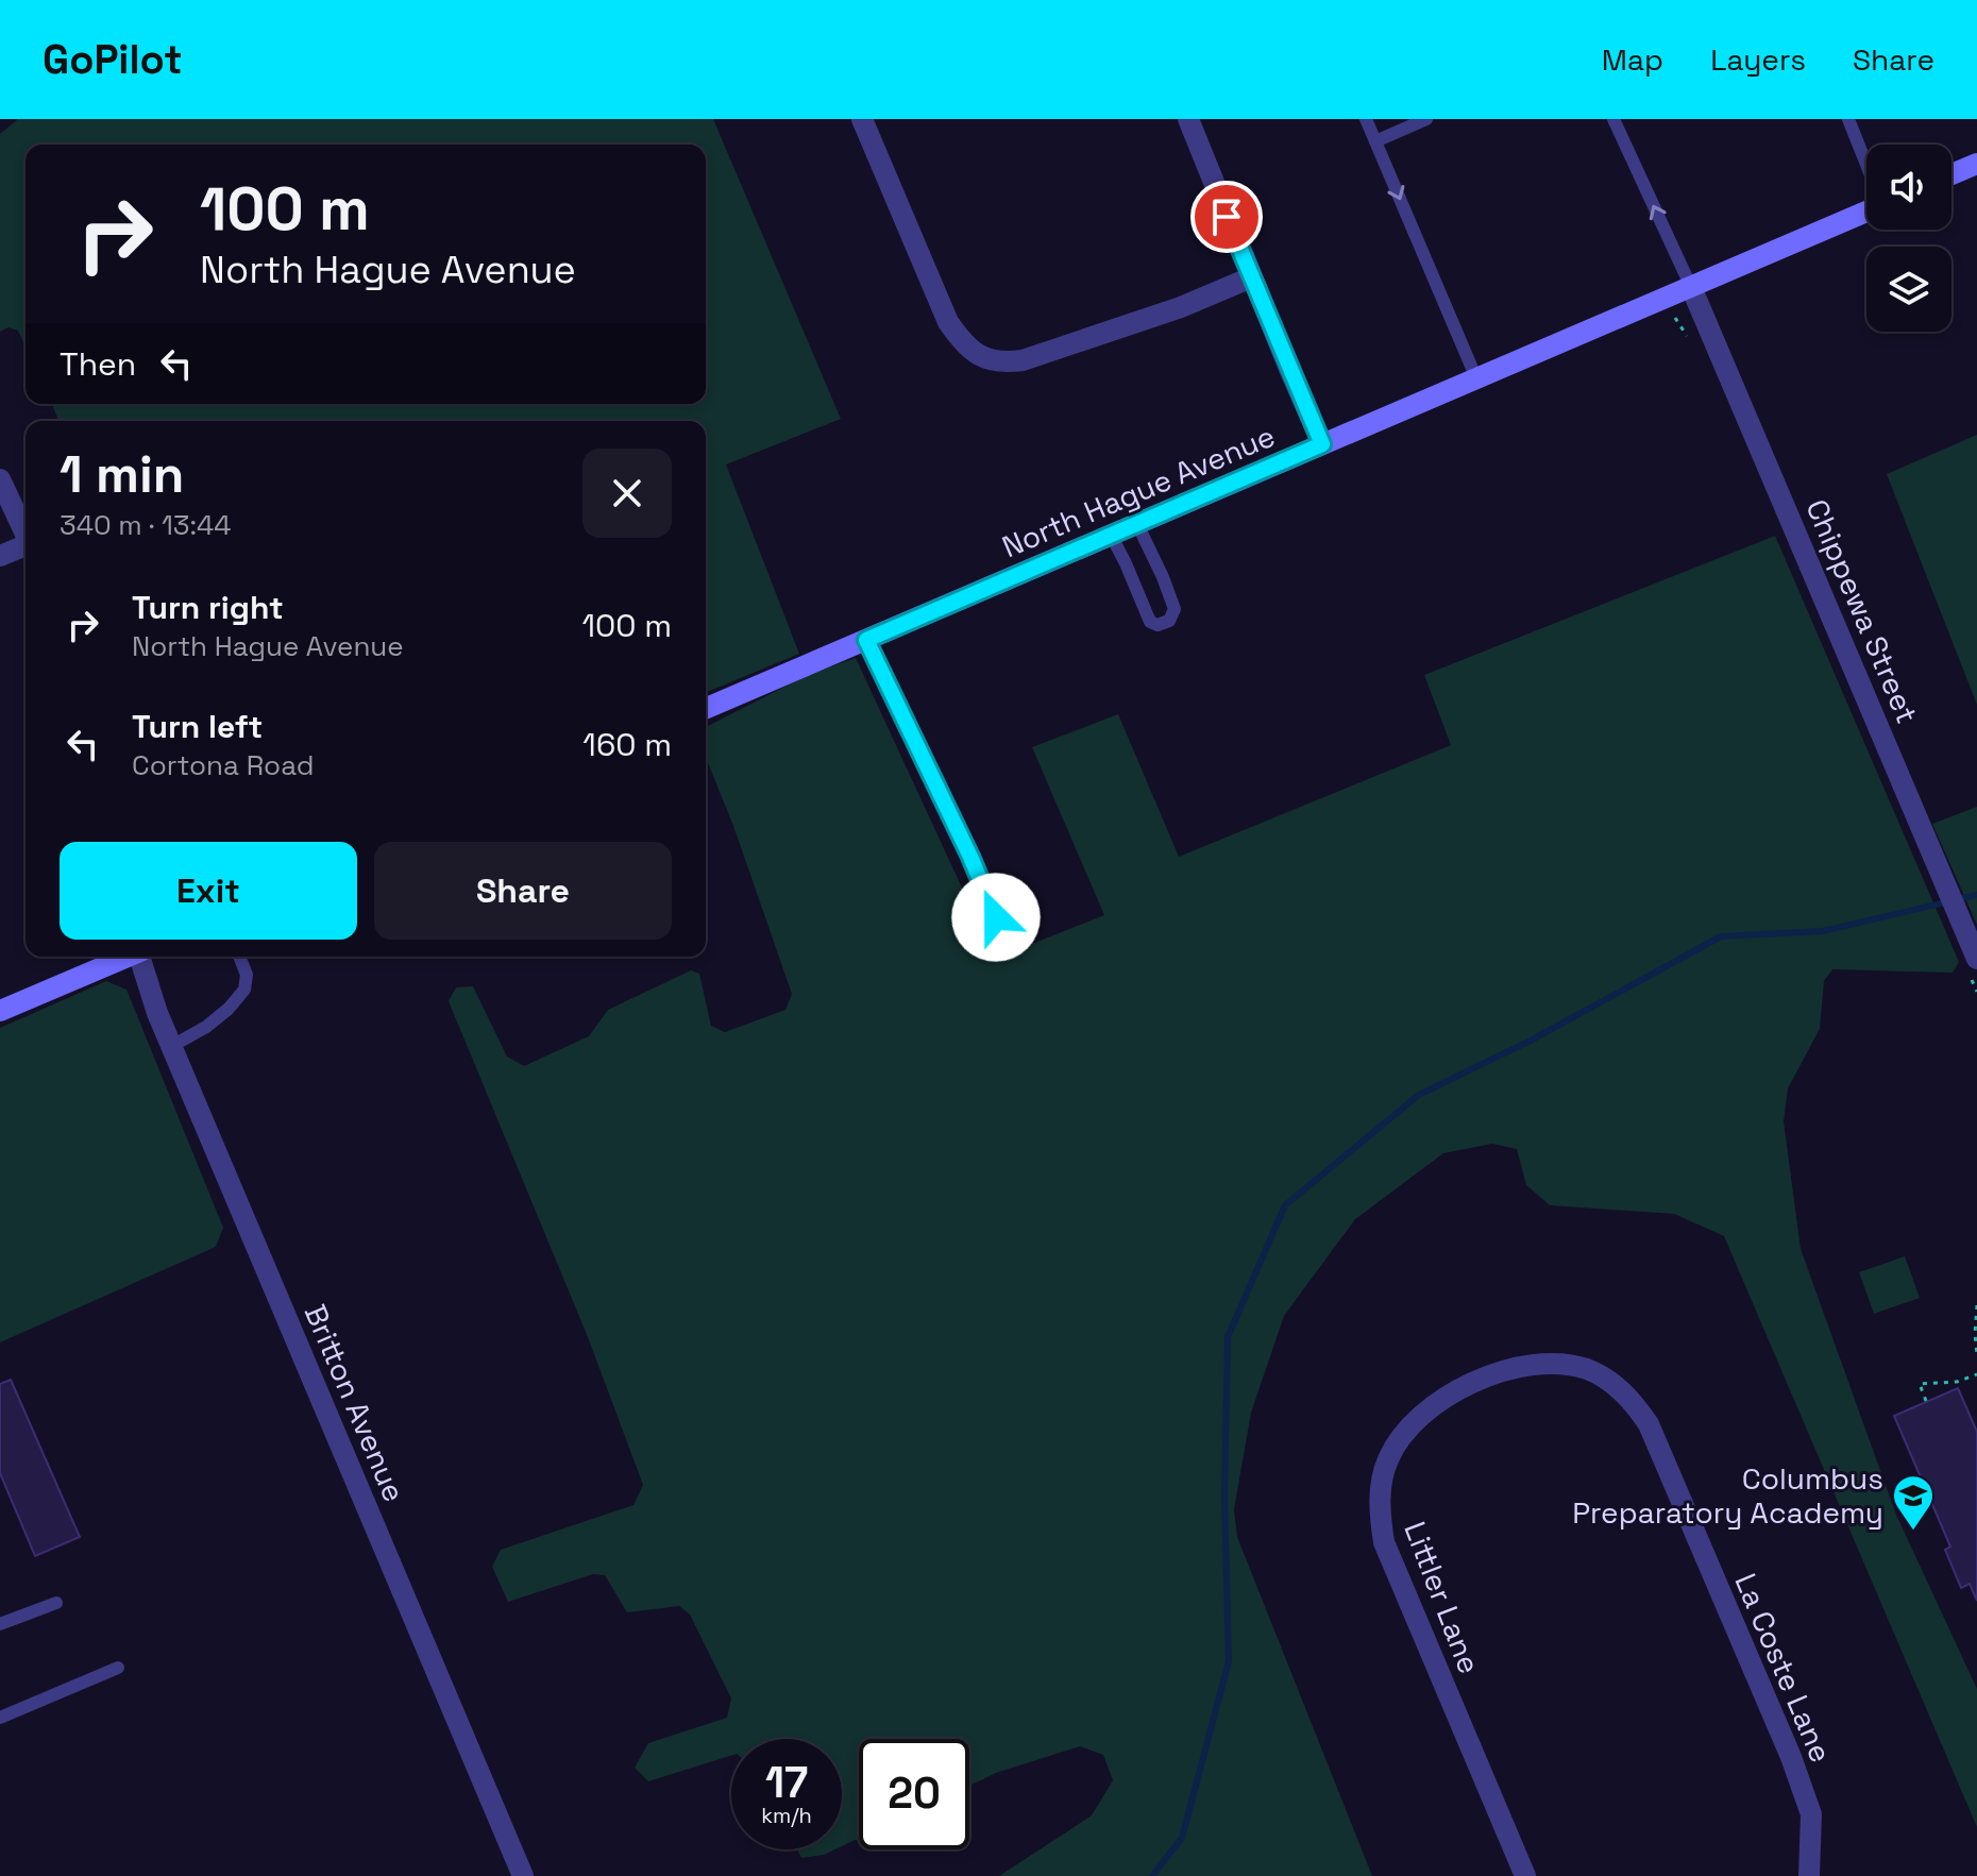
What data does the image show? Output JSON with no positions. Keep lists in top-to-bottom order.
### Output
{
  "streets": {
    "main road": ["North Hague Avenue"],
    "street": [
      "Chippewa Street",
      "Britton Avenue",
      "Littler Lane",
      "La Coste Lane"
    ]
  },
  "crossings": [
    ["North Hague Avenue", "Chippewa Street"],
    ["Littler Lane", "La Coste Lane"]
  ],
  "places": {
    "school or university": ["Columbus Preparatory Academy"]
  },
  "page": {
    "header": "GoPilot",
    "nav": ["Map", "Layers", "Share"],
    "turn": ["100 m", "North Hague Avenue"],
    "then": "Then",
    "heading": ["1 min", "340 m · 13:44"],
    "list": [
      {
        "name": "Turn right",
        "note": "North Hague Avenue",
        "value": "100 m"
      },
      {
        "name": "Turn left",
        "note": "Cortona Road",
        "value": "160 m"
      }
    ],
    "buttons": ["Exit", "Share"],
    "speed": "17 km/h",
    "limit": "20"
  }
}
